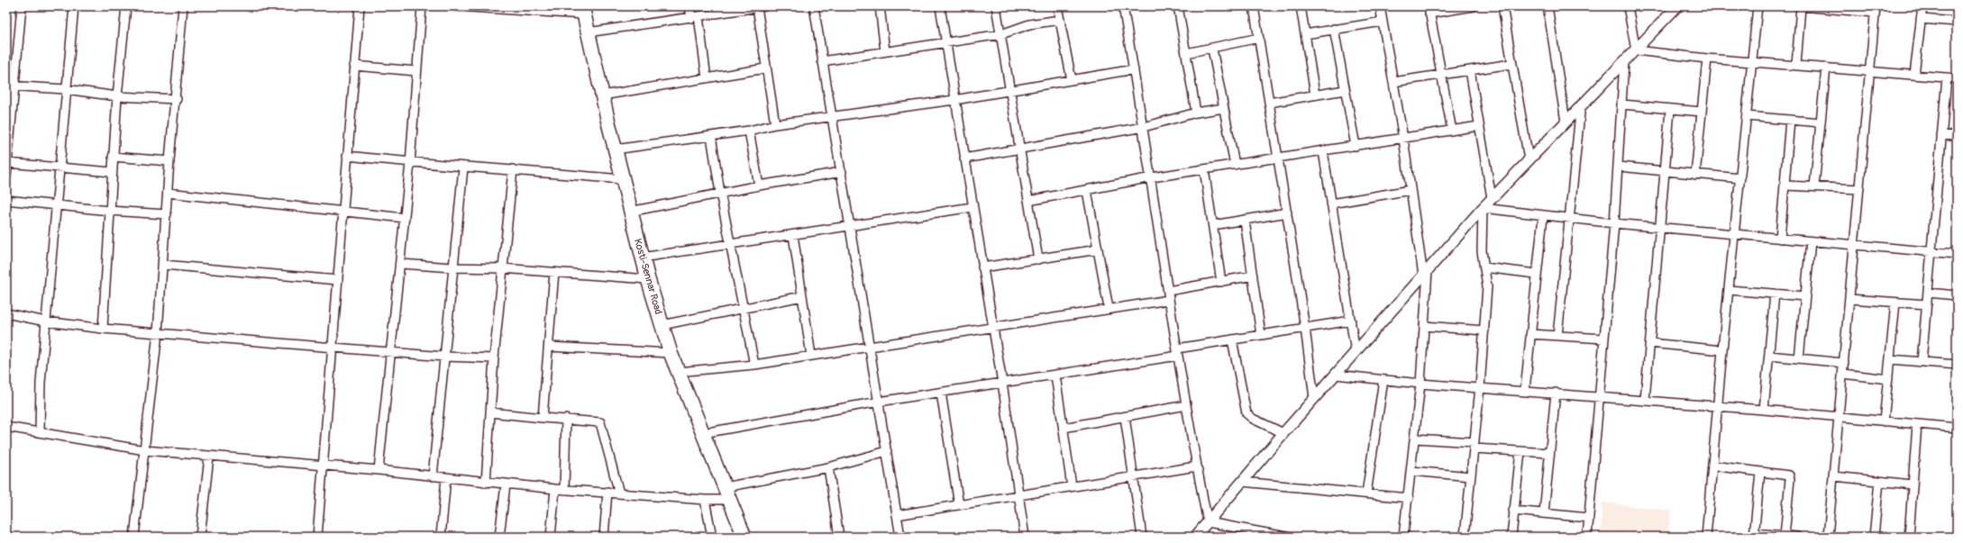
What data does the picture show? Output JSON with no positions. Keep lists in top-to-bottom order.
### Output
{
  "streets": {
    "highway": ["Kosti-Sennar Road"]
  }
}
